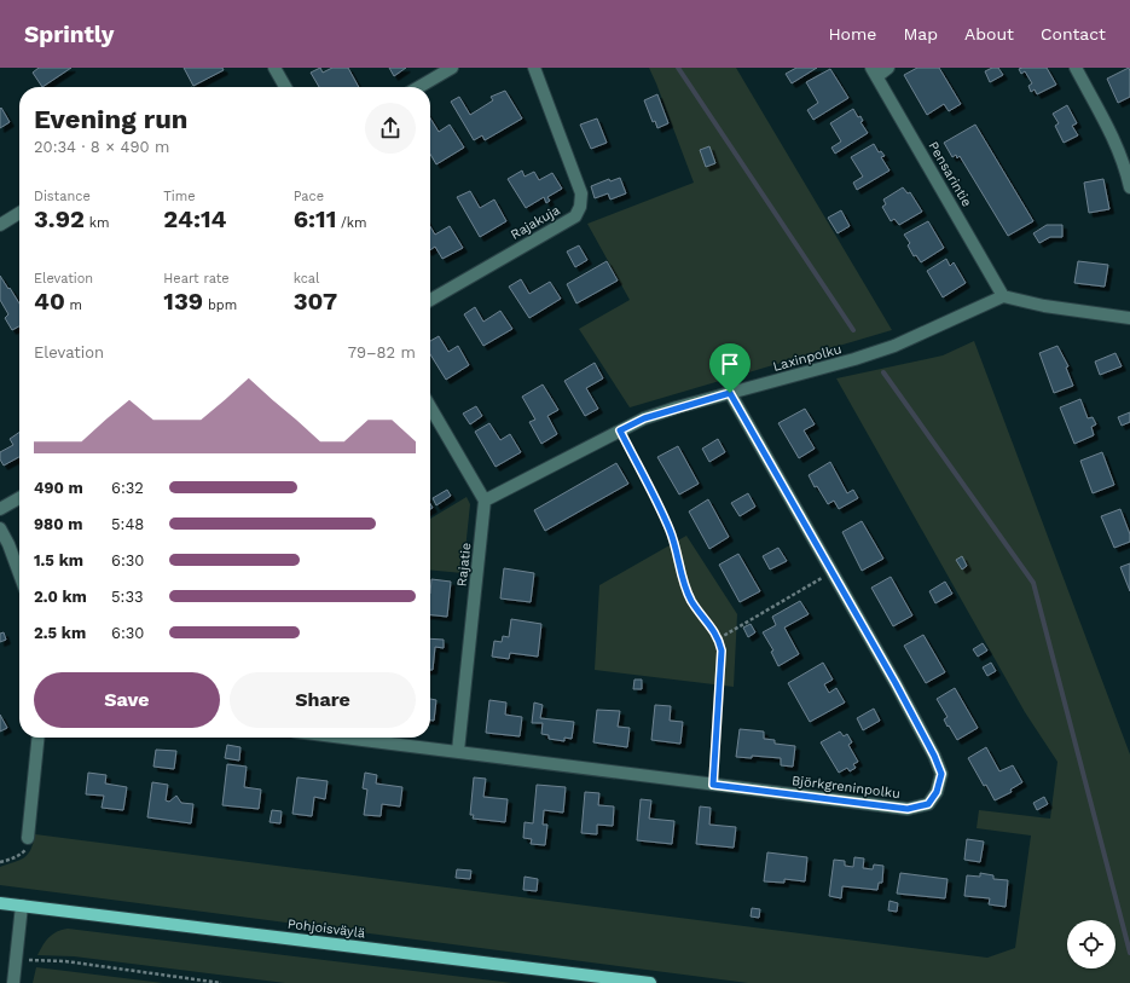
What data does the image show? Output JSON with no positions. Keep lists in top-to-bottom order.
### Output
{
  "streets": {
    "main road": ["Pohjoisväylä"],
    "street": [
      "Pensarintie",
      "Rajakuja",
      "Laxinpolku",
      "Rajatie",
      "Björkgreninpolku"
    ]
  },
  "crossings": [
    ["Pensarintie", "Laxinpolku"],
    ["Laxinpolku", "Rajatie"],
    ["Laxinpolku", "Björkgreninpolku"],
    ["Rajatie", "Björkgreninpolku"]
  ],
  "page": {
    "header": "Sprintly",
    "nav": [
      "Home",
      "Map",
      "About",
      "Contact"
    ],
    "heading": ["Evening run", "20:34 · 8 × 490 m"],
    "stats": [
      ["Distance", "3.92 km"],
      ["Time", "24:14"],
      ["Pace", "6:11 /km"],
      ["Elevation", "40 m"],
      ["Heart rate", "139 bpm"],
      ["kcal", "307"]
    ],
    "chart": ["Elevation", "79–82 m"],
    "list": [
      {
        "name": "490 m",
        "note": "6:32"
      },
      {
        "name": "980 m",
        "note": "5:48"
      },
      {
        "name": "1.5 km",
        "note": "6:30"
      },
      {
        "name": "2.0 km",
        "note": "5:33"
      },
      {
        "name": "2.5 km",
        "note": "6:30"
      }
    ],
    "buttons": ["Save", "Share"]
  }
}
